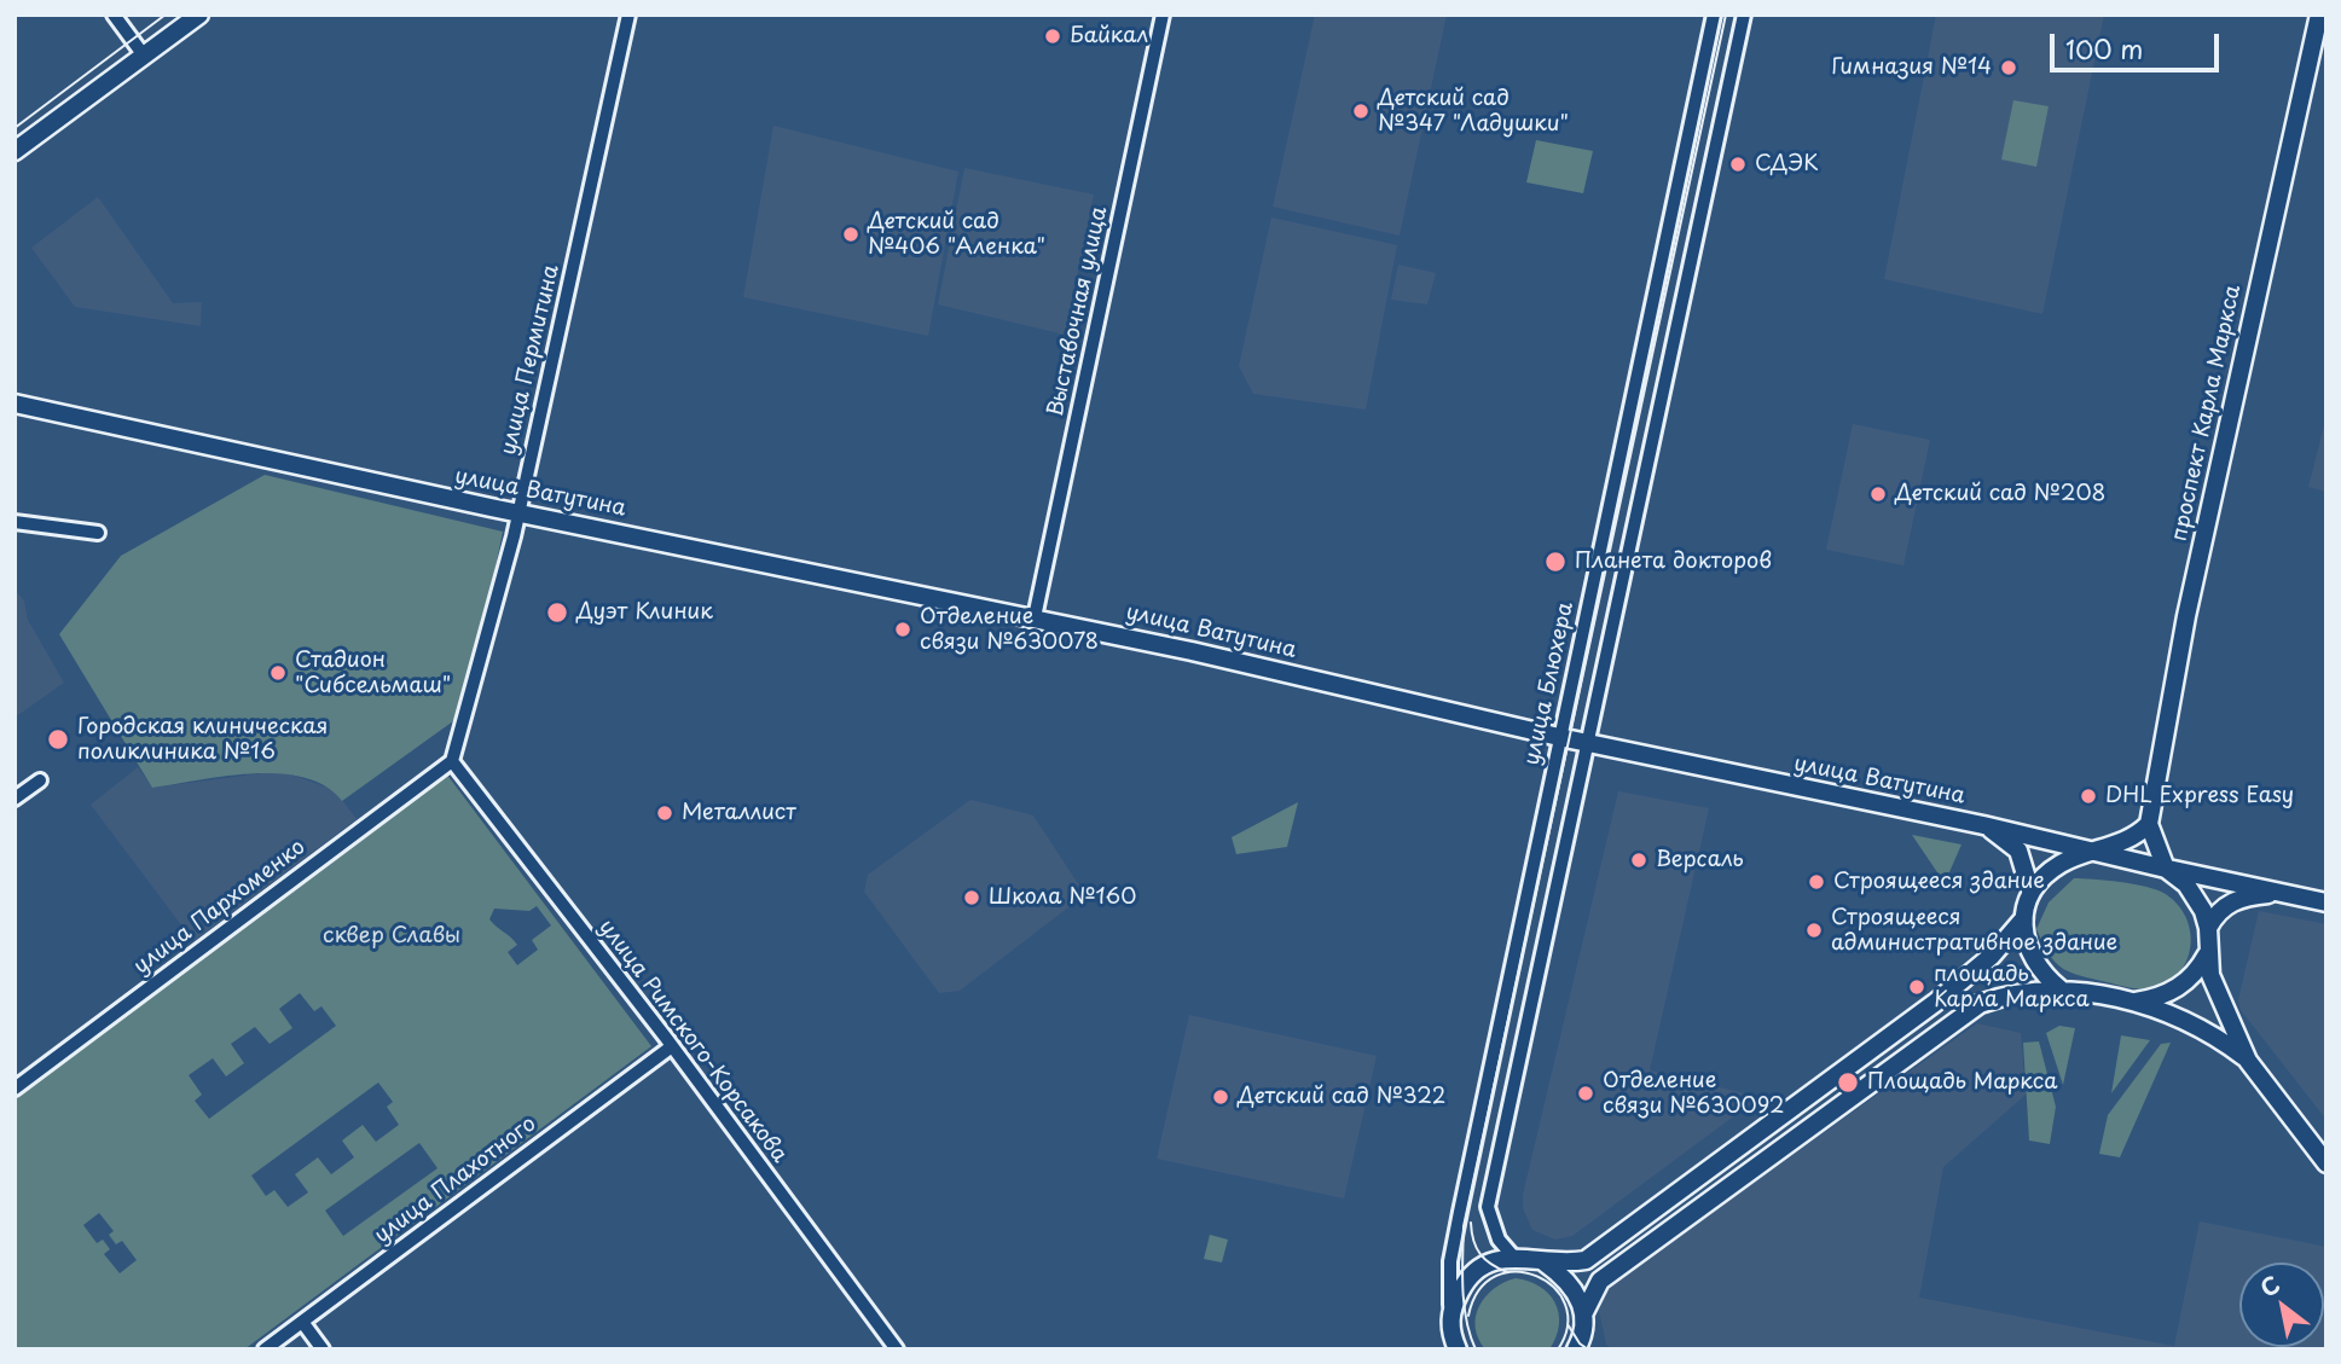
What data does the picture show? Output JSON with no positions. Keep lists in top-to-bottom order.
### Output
{
  "streets": {
    "main road": ["проспект Карла Маркса", "улица Ватутина"],
    "street": [
      "Выставочная улица",
      "улица Пермитина",
      "улица Блюхера",
      "улица Пархоменко",
      "улица Римского-Корсакова",
      "улица Плахотного"
    ]
  },
  "crossings": [
    ["Выставочная улица", "улица Ватутина"],
    ["улица Пермитина", "улица Ватутина"],
    ["улица Пермитина", "улица Пархоменко"],
    ["улица Пермитина", "улица Римского-Корсакова"],
    ["улица Ватутина", "улица Блюхера"],
    ["улица Пархоменко", "улица Римского-Корсакова"],
    ["улица Римского-Корсакова", "улица Плахотного"]
  ],
  "parks": ["сквер Славы"],
  "places": [
    "Байкал",
    "Гимназия №14",
    "Детский сад №347 \"Ладушки\"",
    "СДЭК",
    "Детский сад №406 \"Аленка\"",
    "Детский сад №208",
    "Планета докторов",
    "Дуэт Клиник",
    "Отделение связи №630078",
    "Стадион \"Сибсельмаш\"",
    "Городская клиническая поликлиника №16",
    "DHL Express Easy",
    "Металлист",
    "Версаль",
    "Строящееся здание",
    "Школа №160",
    "Строящееся административное здание",
    "площадь Карла Маркса",
    "Площадь Маркса",
    "Отделение связи №630092",
    "Детский сад №322"
  ],
  "scale_bar": "100 m",
  "north": "top left"
}
